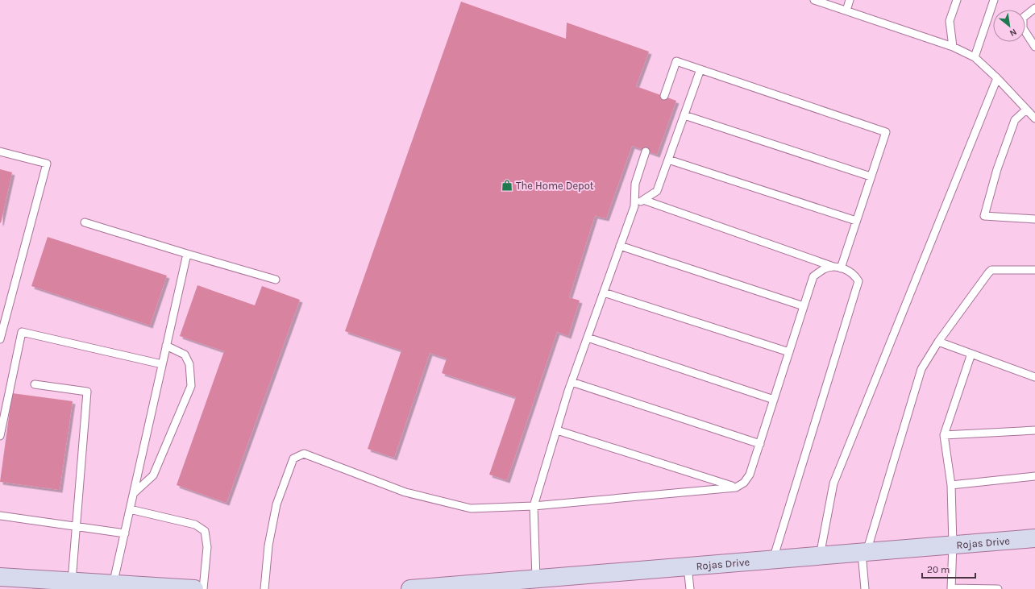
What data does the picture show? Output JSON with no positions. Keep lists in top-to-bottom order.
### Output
{
  "streets": {
    "main road": ["Rojas Drive"]
  },
  "places": {
    "shop": ["The Home Depot"]
  },
  "scale_bar": "20 m",
  "north": "bottom right"
}
